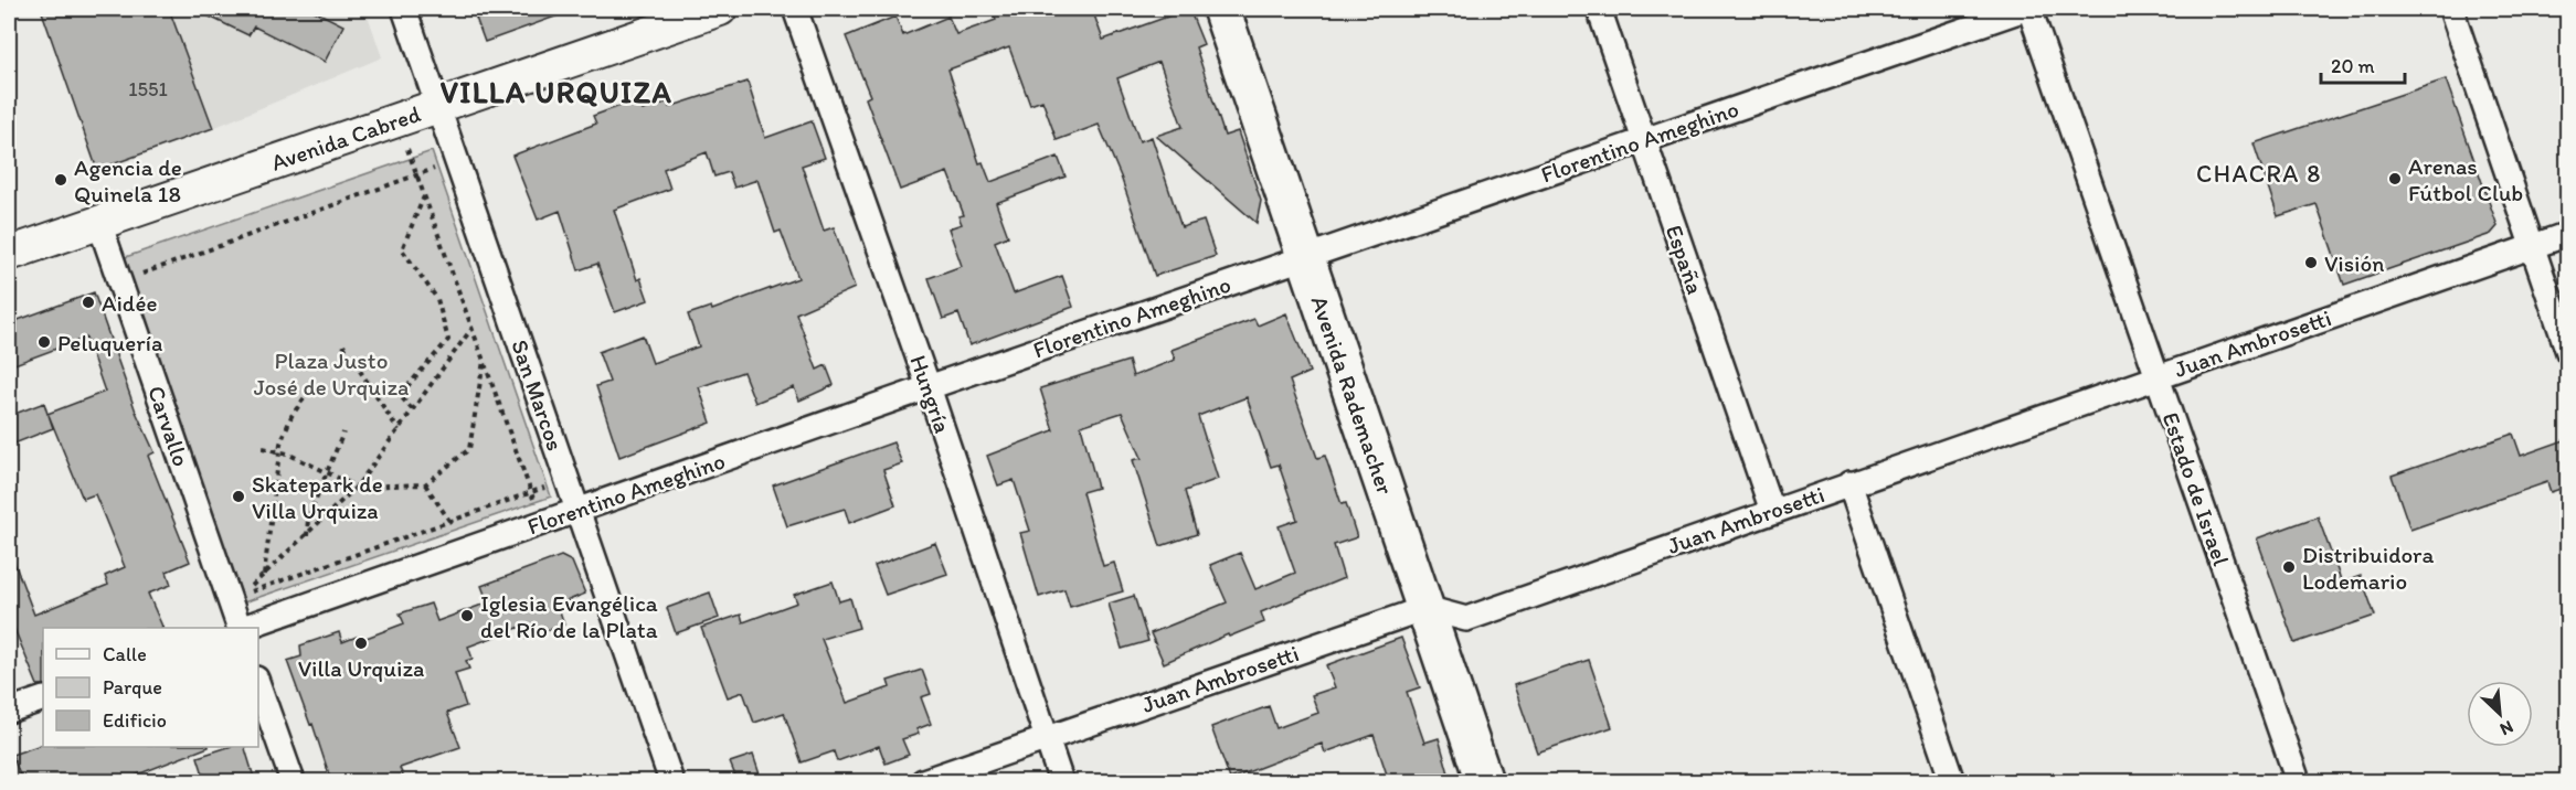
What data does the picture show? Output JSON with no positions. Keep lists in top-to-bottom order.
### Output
{
  "streets": {
    "main road": ["Avenida Cabred", "Avenida Rademacher"],
    "street": [
      "Florentino Ameghino",
      "España",
      "Juan Ambrosetti",
      "Hungría",
      "San Marcos",
      "Carvallo",
      "Estado de Israel"
    ]
  },
  "crossings": [
    ["Avenida Cabred", "San Marcos"],
    ["Avenida Cabred", "Carvallo"],
    ["Florentino Ameghino", "España"],
    ["Florentino Ameghino", "Hungría"],
    ["Florentino Ameghino", "San Marcos"],
    ["Florentino Ameghino", "Avenida Rademacher"],
    ["Florentino Ameghino", "Estado de Israel"],
    ["España", "Juan Ambrosetti"],
    ["Juan Ambrosetti", "Hungría"],
    ["Juan Ambrosetti", "Avenida Rademacher"],
    ["Juan Ambrosetti", "Estado de Israel"]
  ],
  "districts": ["VILLA URQUIZA", "CHACRA 8"],
  "parks": ["Plaza Justo José de Urquiza"],
  "places": [
    "Arenas Fútbol Club",
    "Agencia de Quinela 18",
    "Visión",
    "Aidée",
    "Peluquería",
    "Skatepark de Villa Urquiza",
    "Distribuidora Lodemario",
    "Iglesia Evangélica del Río de la Plata",
    "Villa Urquiza"
  ],
  "house_numbers": ["1551"],
  "legend": ["Calle", "Parque", "Edificio"],
  "scale_bar": "20 m",
  "north": "bottom right"
}
